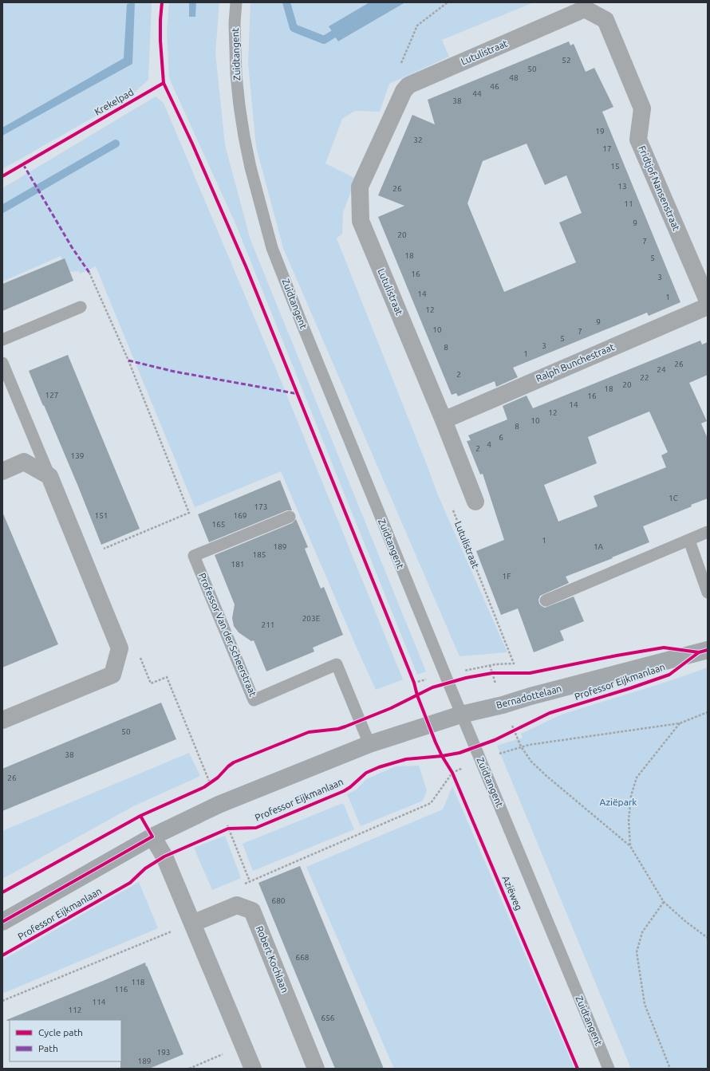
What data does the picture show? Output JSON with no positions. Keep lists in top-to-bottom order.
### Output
{
  "streets": {
    "street": [
      "Lutulistraat",
      "Fridtjof Nansenstraat",
      "Ralph Bunchestraat",
      "Bernadottelaan",
      "Robert Kochlaan"
    ],
    "lane": ["Zuidtangent", "Professor Van der Scheerstraat"],
    "cycle path": ["Krekelpad", "Professor Eijkmanlaan", "Aziëweg"]
  },
  "crossings": [
    ["Lutulistraat", "Fridtjof Nansenstraat"],
    ["Lutulistraat", "Ralph Bunchestraat"],
    ["Zuidtangent", "Bernadottelaan"]
  ],
  "parks": ["Aziëpark"],
  "house_numbers": [
    "52",
    "50",
    "48",
    "46",
    "44",
    "38",
    "19",
    "32",
    "17",
    "15",
    "13",
    "26",
    "11",
    "9",
    "20",
    "7",
    "18",
    "5",
    "16",
    "3",
    "14",
    "1",
    "12",
    "9",
    "10",
    "7",
    "5",
    "3",
    "8",
    "1",
    "26",
    "24",
    "2",
    "22",
    "20",
    "18",
    "127",
    "16",
    "14",
    "12",
    "10",
    "8",
    "6",
    "4",
    "2",
    "139",
    "1C",
    "173",
    "151",
    "169",
    "165",
    "1",
    "189",
    "1A",
    "185",
    "181",
    "1F",
    "203E",
    "211",
    "50",
    "38",
    "26",
    "680",
    "668",
    "118",
    "116",
    "114",
    "112",
    "656",
    "193",
    "189"
  ],
  "legend": ["Cycle path", "Path"]
}
